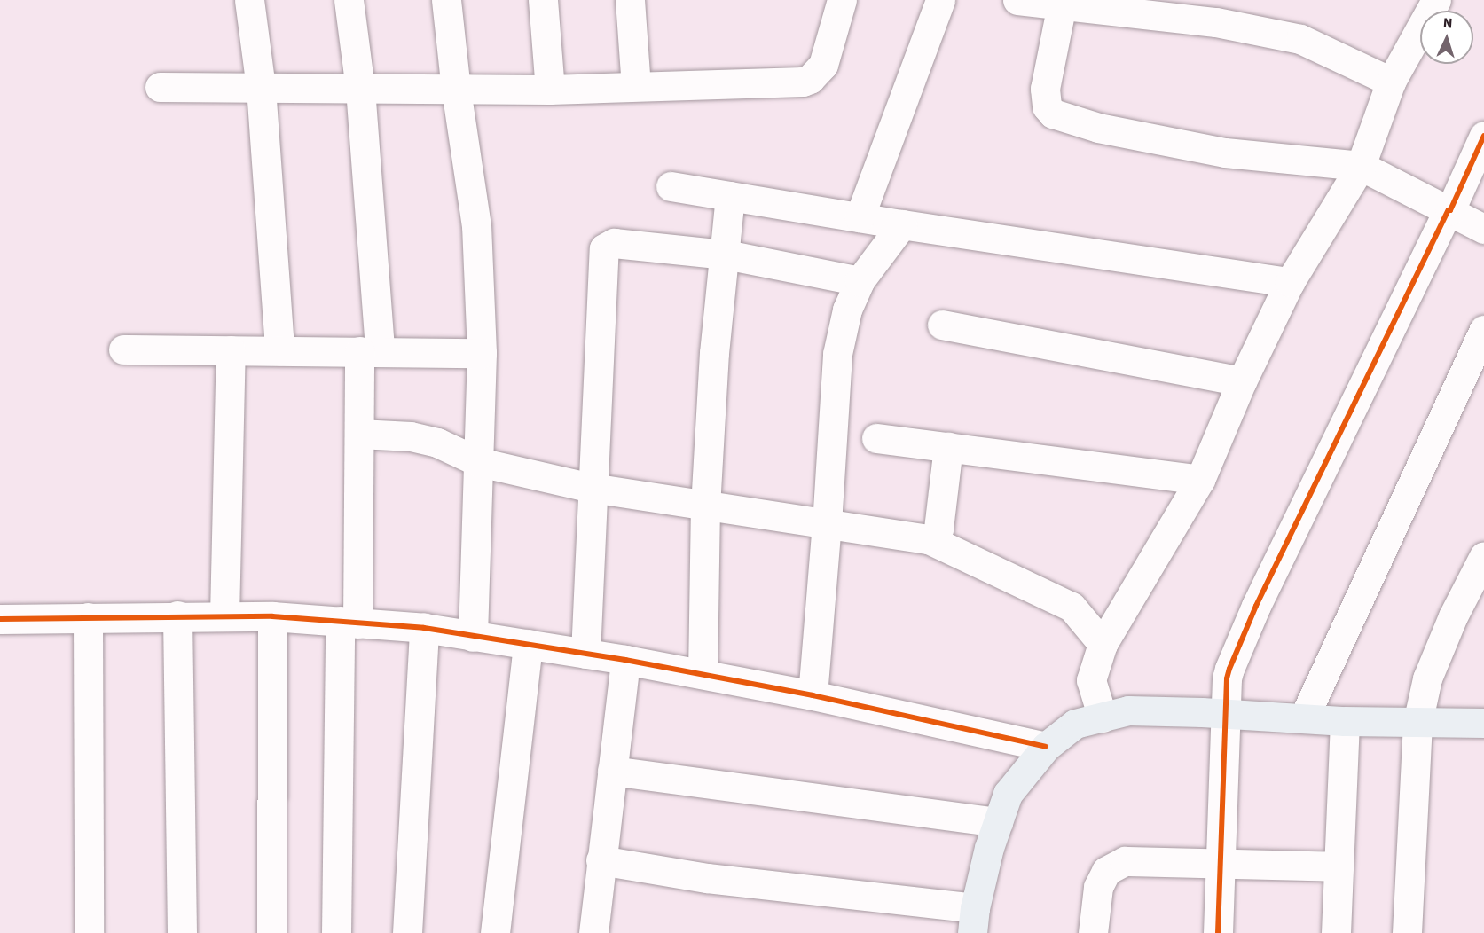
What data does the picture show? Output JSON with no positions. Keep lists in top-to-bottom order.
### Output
{
  "north": "top"
}
